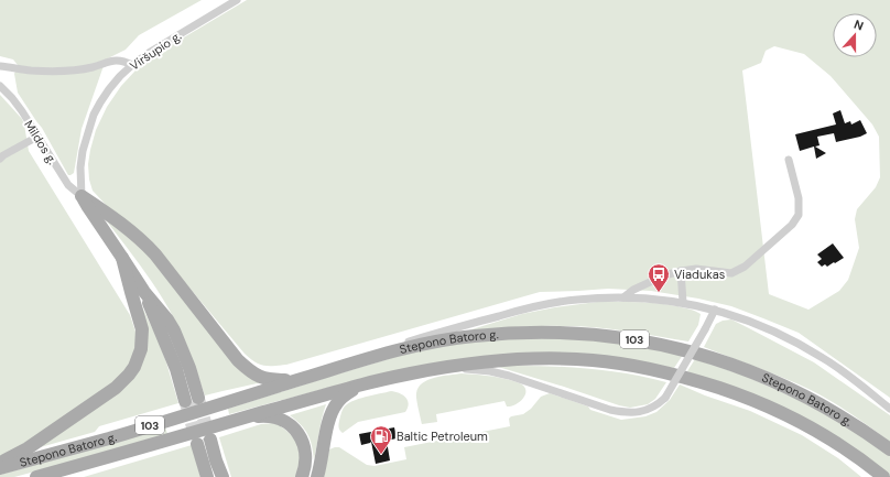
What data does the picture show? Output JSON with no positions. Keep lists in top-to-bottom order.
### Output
{
  "streets": {
    "main road": ["103", "Stepono Batoro g."],
    "street": ["Viršupio g.", "Mildos g."]
  },
  "crossings": [
    ["Viršupio g.", "Mildos g."]
  ],
  "places": {
    "bus stop": ["Viadukas"],
    "fuel station": ["Baltic Petroleum"]
  },
  "north": "top"
}
